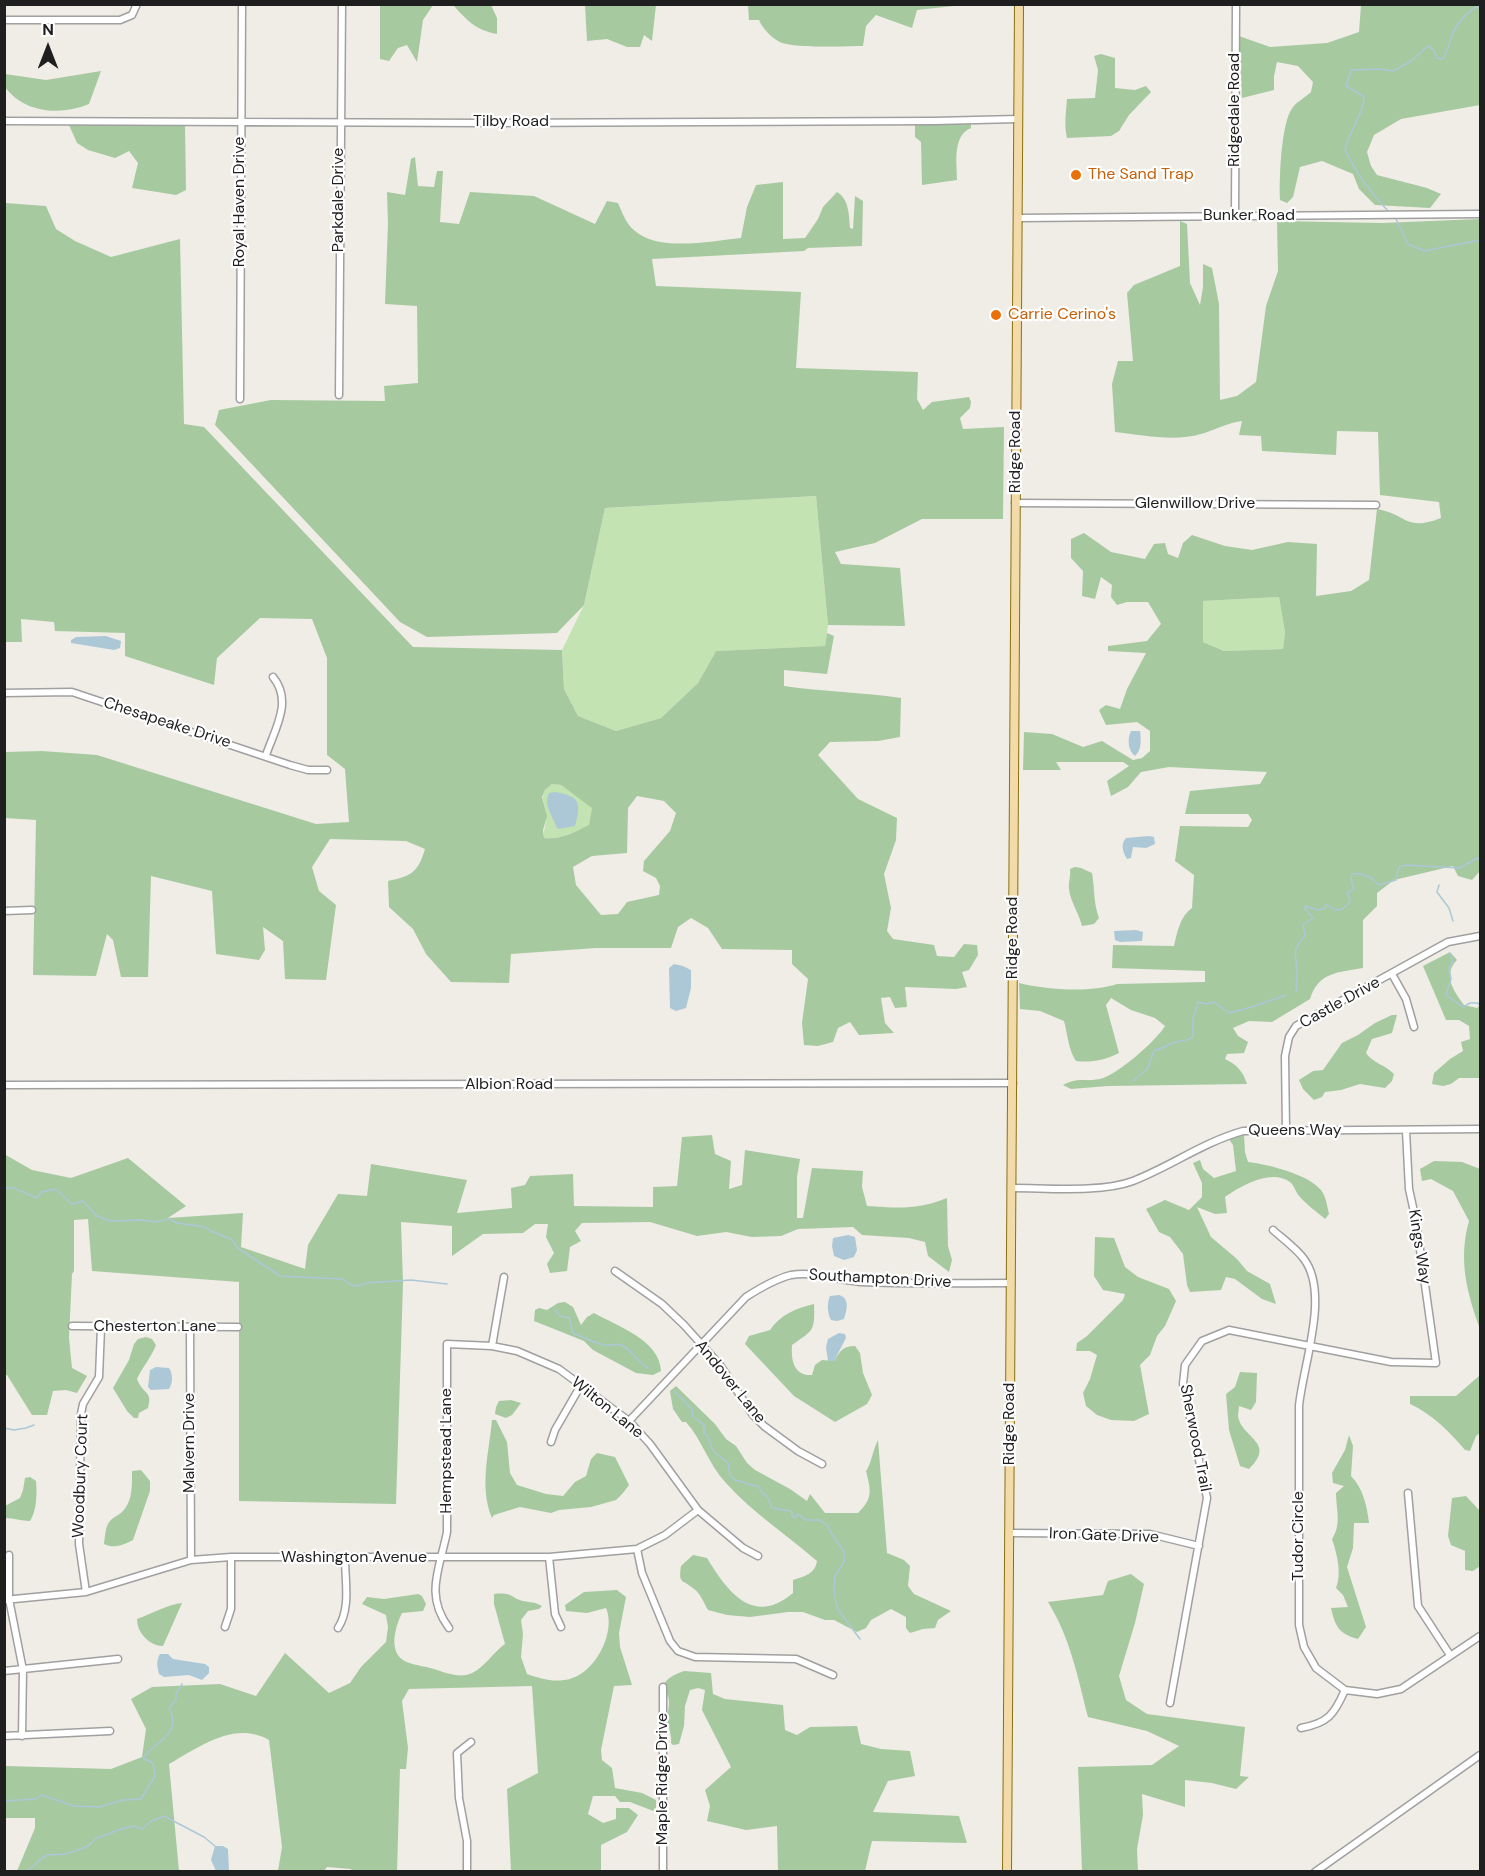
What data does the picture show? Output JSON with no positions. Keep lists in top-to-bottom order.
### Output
{
  "streets": {
    "main road": ["Ridge Road"],
    "street": [
      "Ridgedale Road",
      "Tilby Road",
      "Parkdale Drive",
      "Royal Haven Drive",
      "Bunker Road",
      "Glenwillow Drive",
      "Chesapeake Drive",
      "Castle Drive",
      "Albion Road",
      "Queens Way",
      "Kings Way",
      "Southampton Drive",
      "Chesterton Lane",
      "Andover Lane",
      "Wilton Lane",
      "Sherwood Trail",
      "Malvern Drive",
      "Hempstead Lane",
      "Woodbury Court",
      "Iron Gate Drive",
      "Tudor Circle",
      "Washington Avenue",
      "Maple Ridge Drive"
    ]
  },
  "crossings": [
    ["Ridgedale Road", "Bunker Road"],
    ["Tilby Road", "Parkdale Drive"],
    ["Tilby Road", "Royal Haven Drive"],
    ["Tilby Road", "Ridge Road"],
    ["Bunker Road", "Ridge Road"],
    ["Ridge Road", "Glenwillow Drive"],
    ["Ridge Road", "Albion Road"],
    ["Ridge Road", "Queens Way"],
    ["Ridge Road", "Southampton Drive"],
    ["Ridge Road", "Iron Gate Drive"],
    ["Castle Drive", "Queens Way"],
    ["Queens Way", "Kings Way"],
    ["Kings Way", "Sherwood Trail"],
    ["Southampton Drive", "Andover Lane"],
    ["Southampton Drive", "Wilton Lane"],
    ["Chesterton Lane", "Malvern Drive"],
    ["Chesterton Lane", "Woodbury Court"],
    ["Wilton Lane", "Hempstead Lane"],
    ["Wilton Lane", "Washington Avenue"],
    ["Sherwood Trail", "Iron Gate Drive"],
    ["Sherwood Trail", "Tudor Circle"],
    ["Malvern Drive", "Washington Avenue"],
    ["Hempstead Lane", "Washington Avenue"],
    ["Woodbury Court", "Washington Avenue"]
  ],
  "places": ["The Sand Trap", "Carrie Cerino's"],
  "north": "top"
}
